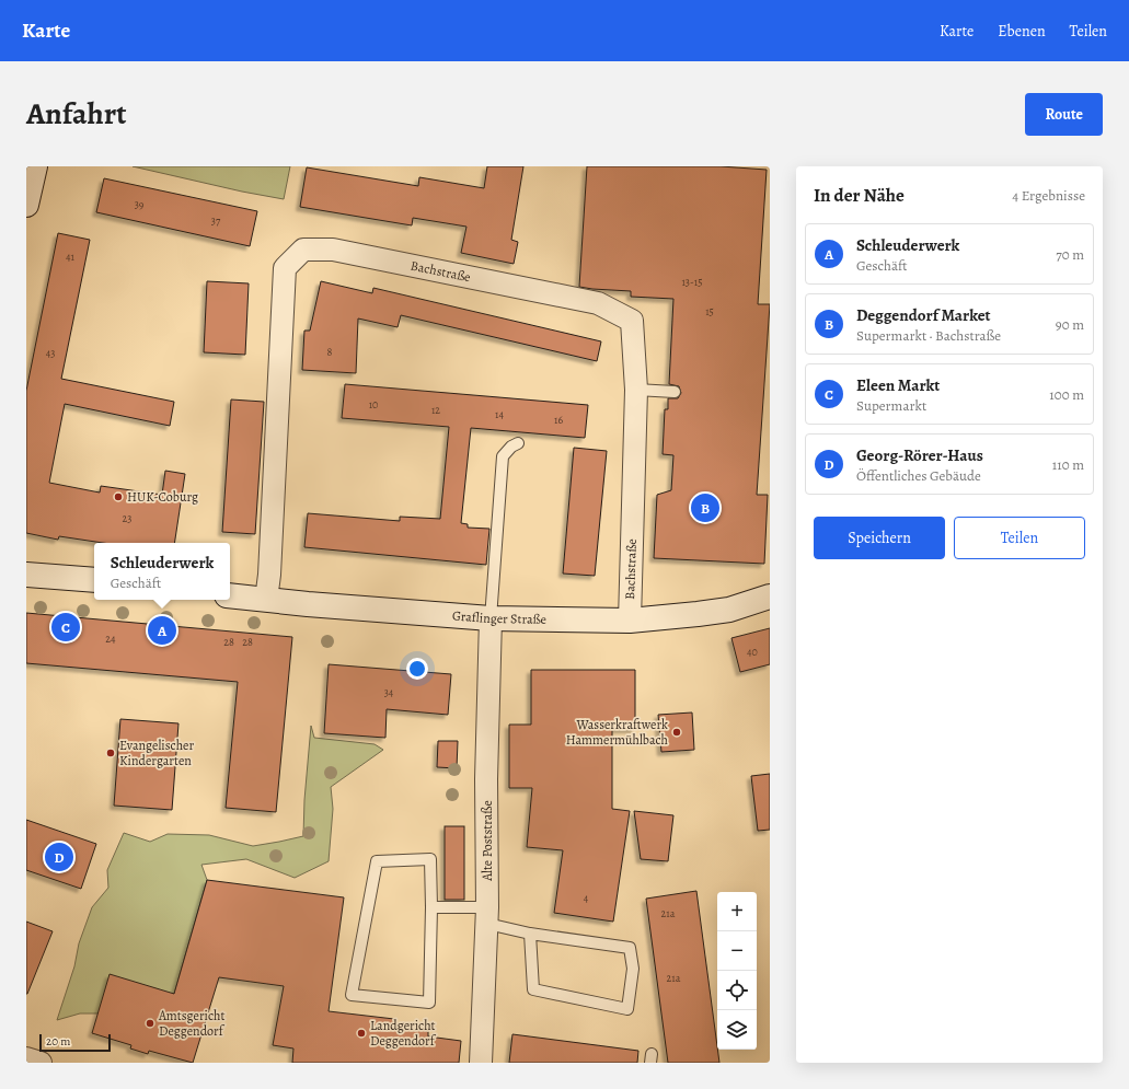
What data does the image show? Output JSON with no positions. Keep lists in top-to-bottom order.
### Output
{
  "streets": {
    "street": ["Bachstraße", "Graflinger Straße", "Alte Poststraße"]
  },
  "crossings": [
    ["Bachstraße", "Graflinger Straße"],
    ["Graflinger Straße", "Alte Poststraße"]
  ],
  "places": [
    "HUK-Coburg",
    "Wasserkraftwerk Hammermühlbach",
    "Evangelischer Kindergarten",
    "Amtsgericht Deggendorf",
    "Landgericht Deggendorf"
  ],
  "house_numbers": [
    "39",
    "37",
    "41",
    "13-15",
    "15",
    "8",
    "43",
    "10",
    "12",
    "14",
    "16",
    "23",
    "24",
    "28",
    "28",
    "40",
    "34",
    "4",
    "21a",
    "21a"
  ],
  "scale_bar": "20 m",
  "page": {
    "header": "Karte",
    "nav": ["Karte", "Ebenen", "Teilen"],
    "title": "Anfahrt",
    "buttons": [
      "Route",
      ["Speichern", "Teilen"]
    ],
    "heading": ["In der Nähe", "4 Ergebnisse"],
    "list": [
      {
        "mark": "A",
        "name": "Schleuderwerk",
        "note": "Geschäft",
        "value": "70 m"
      },
      {
        "mark": "B",
        "name": "Deggendorf Market",
        "note": "Supermarkt · Bachstraße",
        "value": "90 m"
      },
      {
        "mark": "C",
        "name": "Eleen Markt",
        "note": "Supermarkt",
        "value": "100 m"
      },
      {
        "mark": "D",
        "name": "Georg-Rörer-Haus",
        "note": "Öffentliches Gebäude",
        "value": "110 m"
      }
    ],
    "pins": [
      "B",
      "C",
      "A",
      "D"
    ],
    "popup": ["Schleuderwerk", "Geschäft"],
    "map_buttons": ["+", "−"],
    "scale": "20 m"
  }
}
